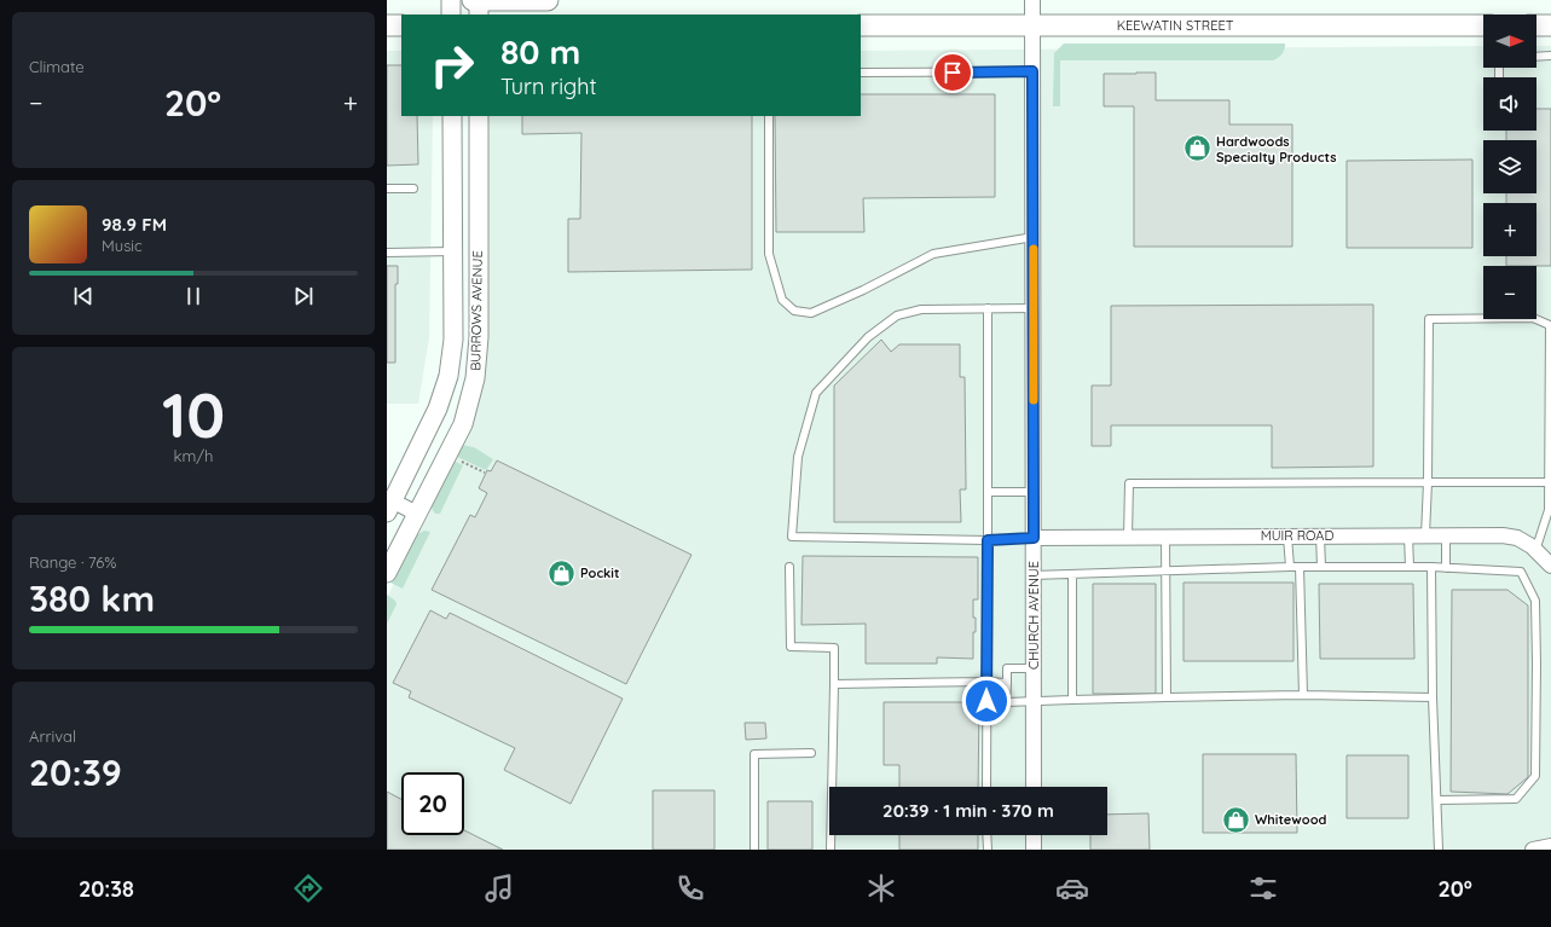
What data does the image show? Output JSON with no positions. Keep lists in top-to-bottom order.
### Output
{
  "streets": {
    "main road": ["KEEWATIN STREET"],
    "street": ["BURROWS AVENUE", "MUIR ROAD", "CHURCH AVENUE"]
  },
  "crossings": [
    ["KEEWATIN STREET", "CHURCH AVENUE"],
    ["MUIR ROAD", "CHURCH AVENUE"]
  ],
  "places": {
    "shop": ["Hardwoods Specialty Products", "Pockit", "Whitewood"]
  },
  "north": "right",
  "page": {
    "tile": [
      "Climate",
      ["10", "km/h"],
      ["Range · 76%", "380 km"],
      ["Arrival", "20:39"]
    ],
    "map_buttons": ["+", "−"],
    "turn": ["80 m", "Turn right"],
    "heat": ["−", "20°", "+"],
    "song": ["98.9 FM", "Music"],
    "limit": "20",
    "trip": "20:39 · 1 min · 370 m",
    "tabs": ["20:38", "20°"]
  }
}
